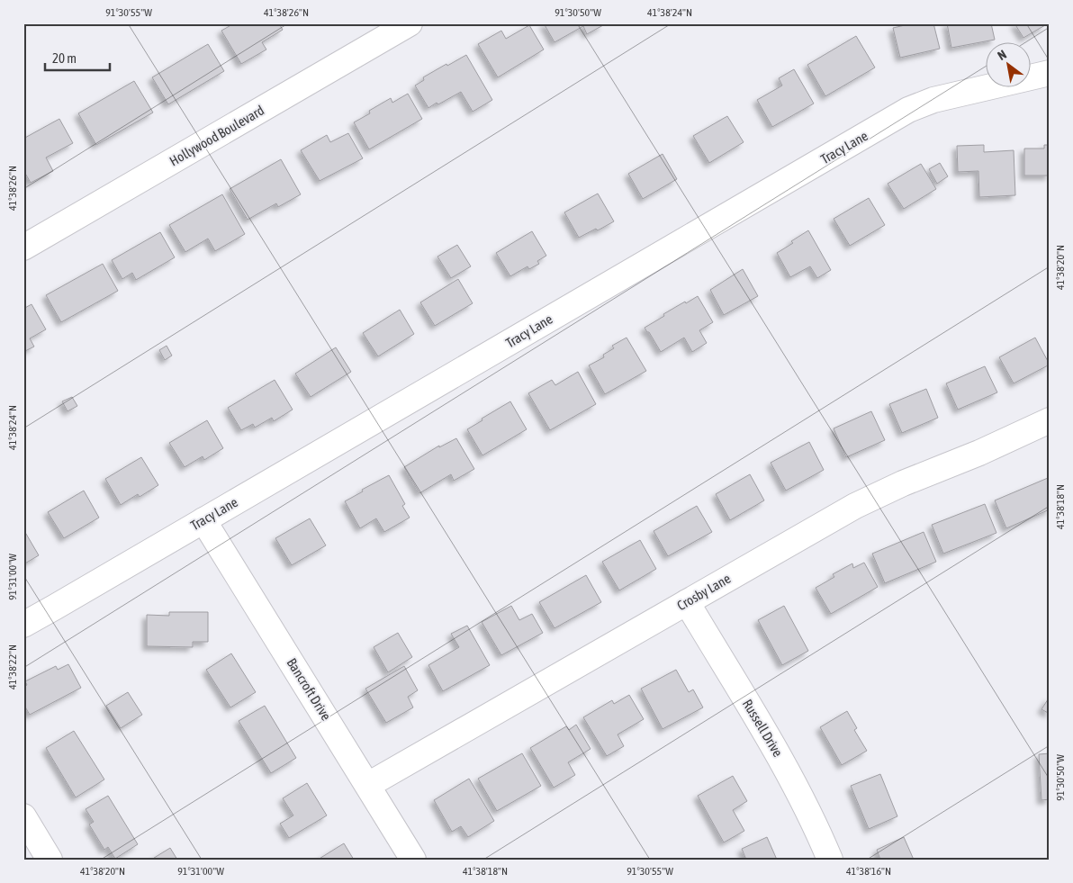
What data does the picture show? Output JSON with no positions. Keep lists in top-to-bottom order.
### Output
{
  "streets": {
    "street": [
      "Hollywood Boulevard",
      "Tracy Lane",
      "Crosby Lane",
      "Bancroft Drive",
      "Russell Drive"
    ]
  },
  "crossings": [
    ["Tracy Lane", "Bancroft Drive"],
    ["Crosby Lane", "Bancroft Drive"],
    ["Crosby Lane", "Russell Drive"]
  ],
  "scale_bar": "20 m",
  "north": "top left",
  "coordinates": [
    "91°30'55\"W",
    "41°38'26\"N",
    "91°30'50\"W",
    "41°38'24\"N",
    "41°38'20\"N",
    "41°38'18\"N",
    "91°31'00\"W",
    "41°38'22\"N",
    "41°38'16\"N"
  ]
}
